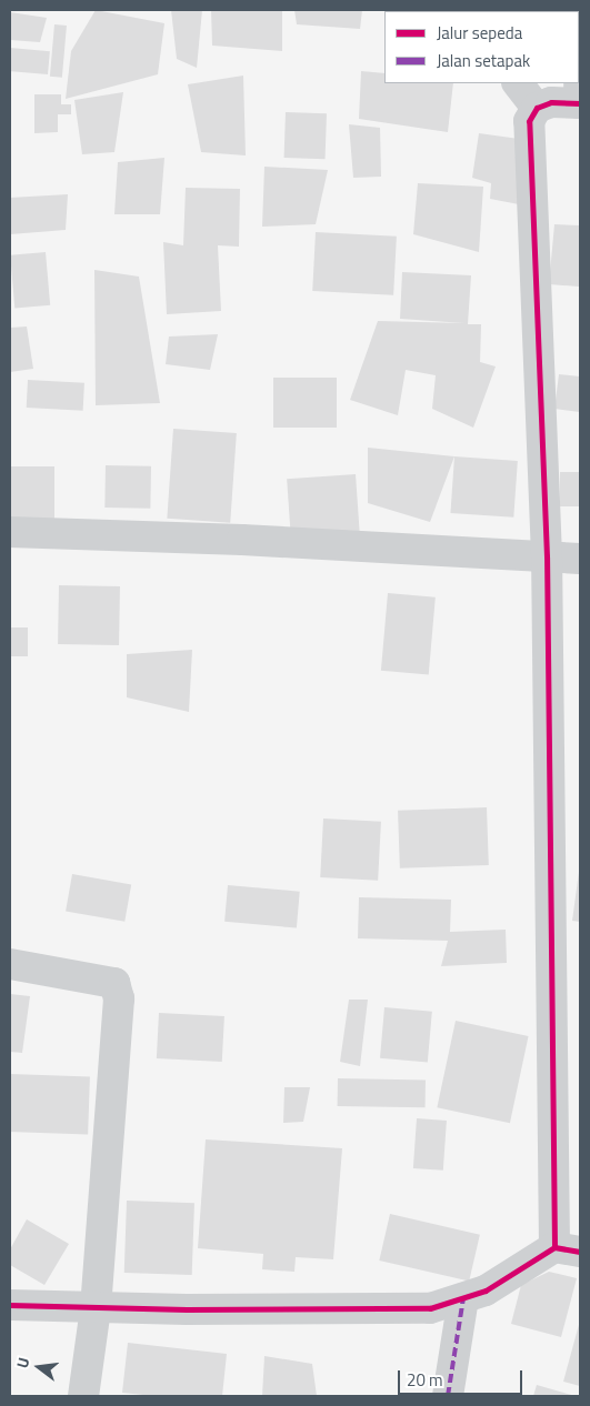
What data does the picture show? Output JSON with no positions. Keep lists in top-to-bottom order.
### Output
{
  "legend": ["Jalur sepeda", "Jalan setapak"],
  "scale_bar": "20 m",
  "north": "left"
}
